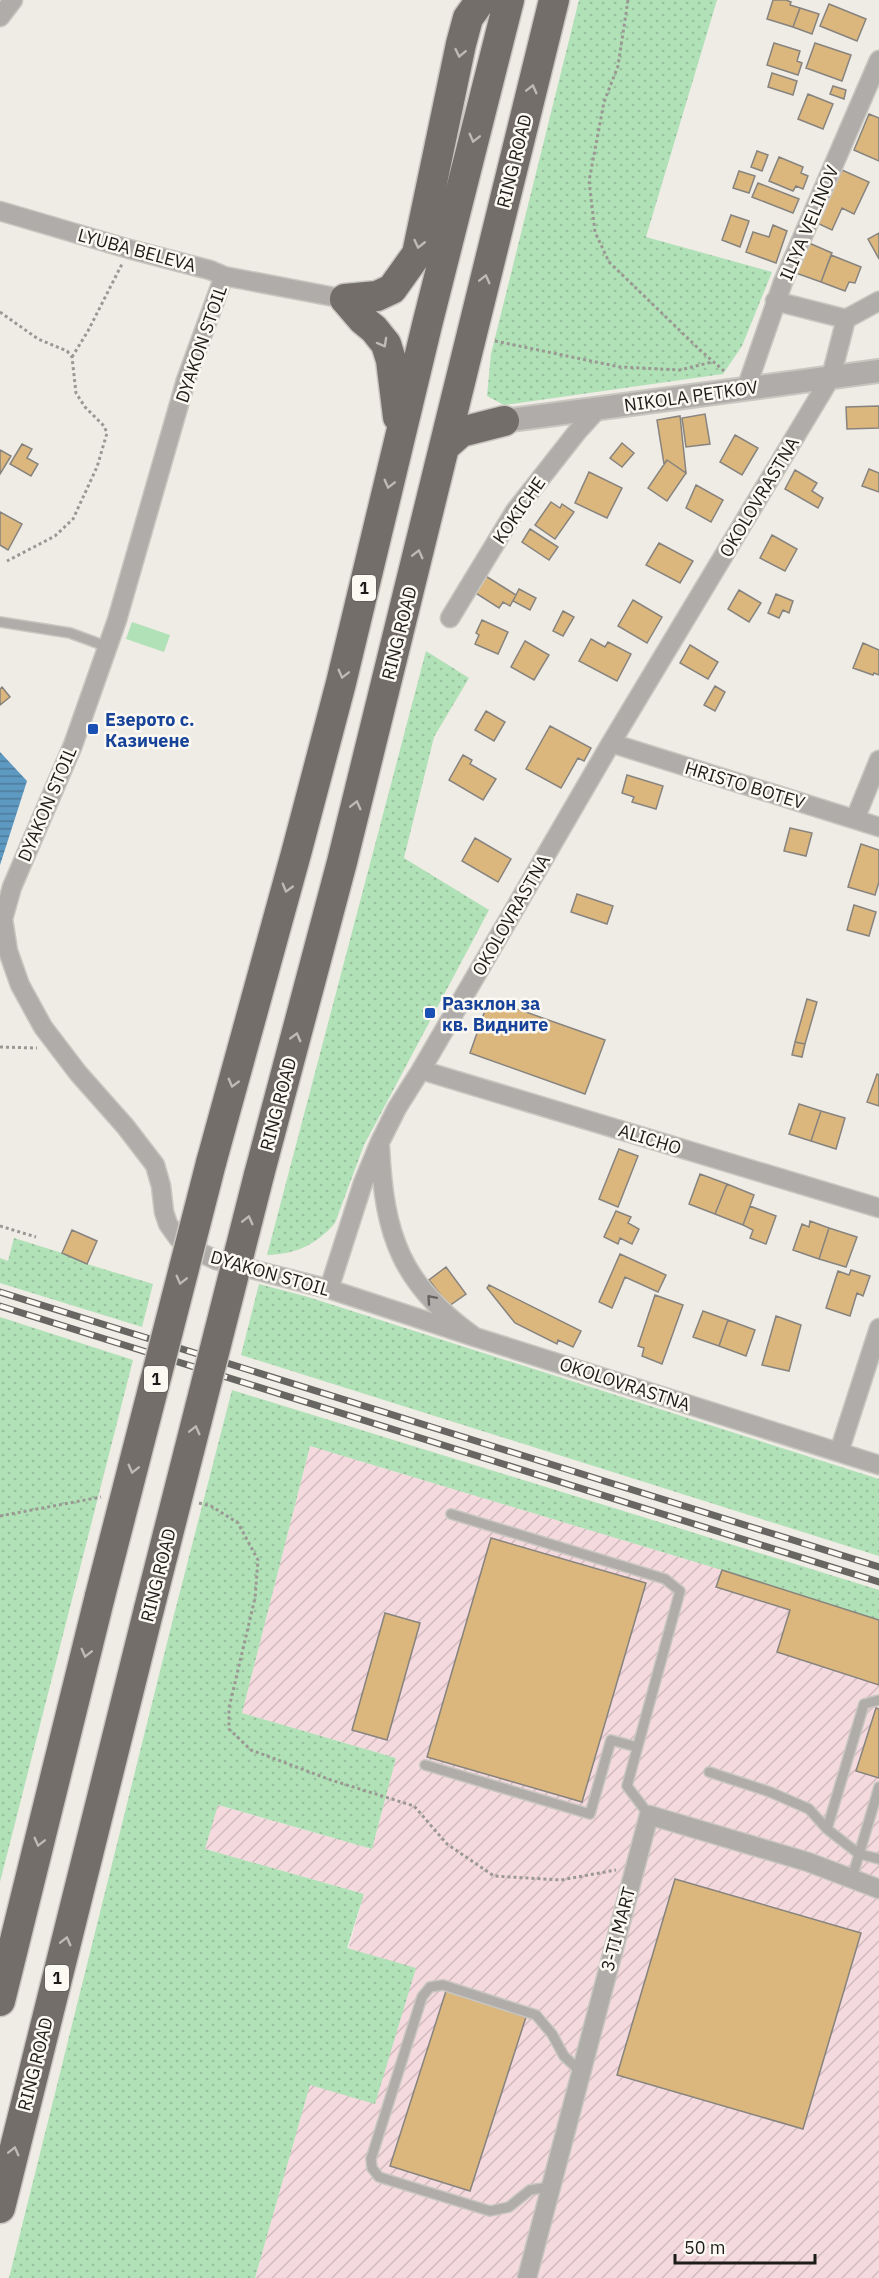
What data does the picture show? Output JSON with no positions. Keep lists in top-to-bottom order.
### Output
{
  "streets": {
    "highway": ["RING ROAD", "1"],
    "street": [
      "ILIYA VELINOV",
      "LYUBA BELEVA",
      "DYAKON STOIL",
      "NIKOLA PETKOV",
      "OKOLOVRASTNA",
      "KOKICHE",
      "HRISTO BOTEV",
      "ALICHO",
      "3-TI MART"
    ]
  },
  "crossings": [
    ["ILIYA VELINOV", "NIKOLA PETKOV"],
    ["LYUBA BELEVA", "DYAKON STOIL"],
    ["DYAKON STOIL", "OKOLOVRASTNA"],
    ["NIKOLA PETKOV", "OKOLOVRASTNA"],
    ["NIKOLA PETKOV", "KOKICHE"],
    ["OKOLOVRASTNA", "HRISTO BOTEV"],
    ["OKOLOVRASTNA", "ALICHO"]
  ],
  "places": {
    "transit": ["Езерото с. Казичене", "Разклон за кв. Видните"]
  },
  "scale_bar": "50 m"
}
